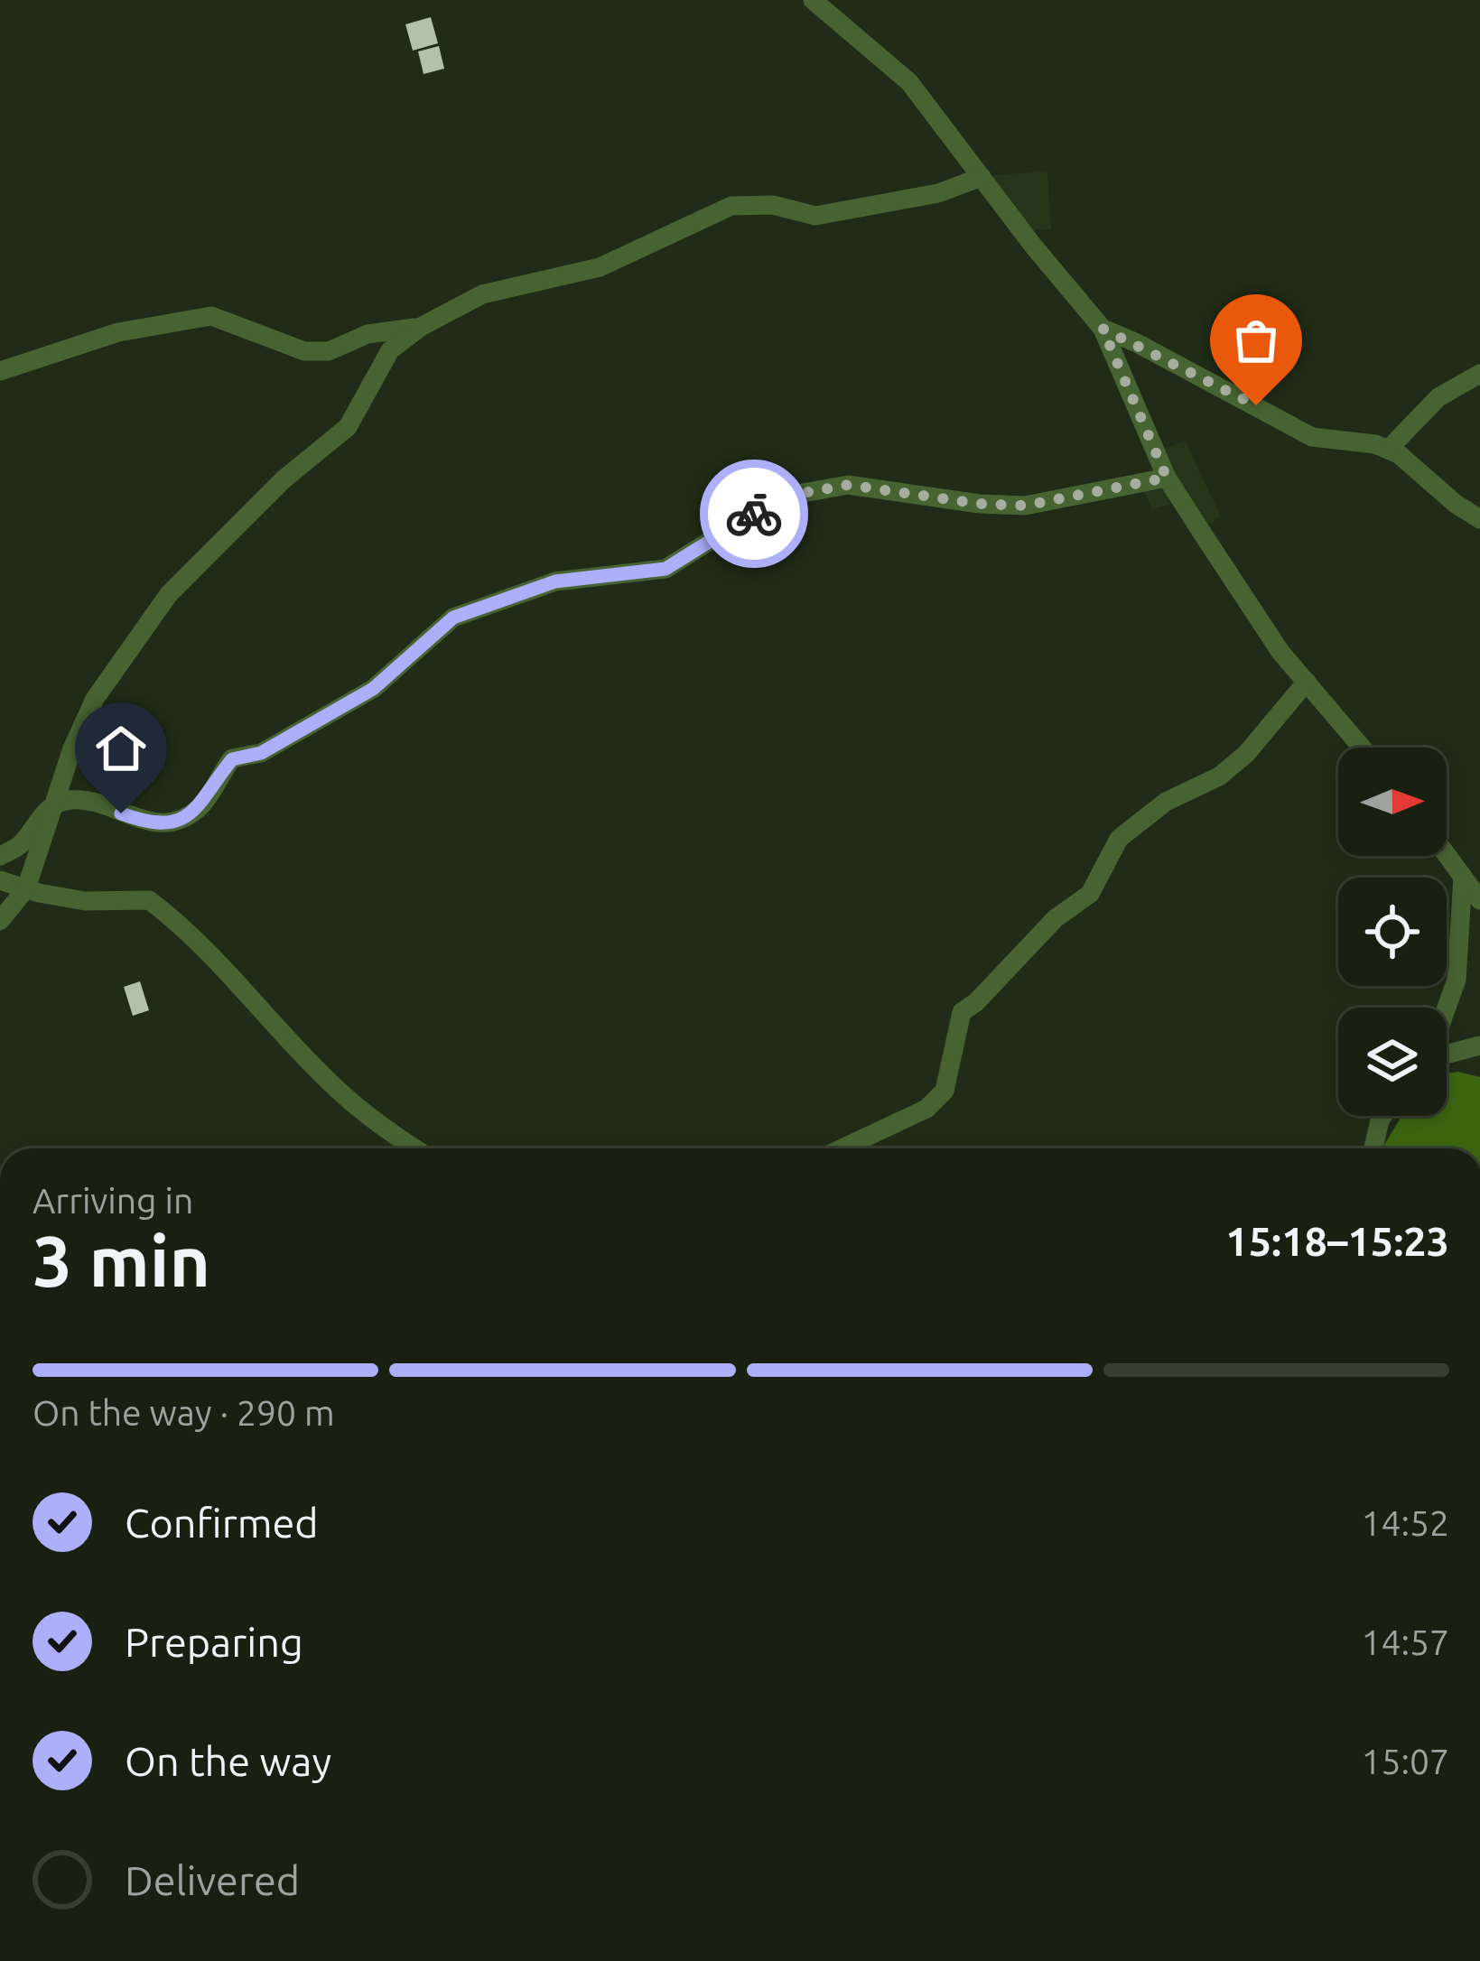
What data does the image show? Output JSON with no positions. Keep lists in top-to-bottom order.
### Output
{
  "north": "right",
  "page": {
    "heading": ["3 min", "Arriving in", "15:18–15:23"],
    "bar": "On the way · 290 m",
    "list": [
      ["Confirmed", "14:52"],
      ["Preparing", "14:57"],
      ["On the way", "15:07"],
      "Delivered"
    ]
  }
}
